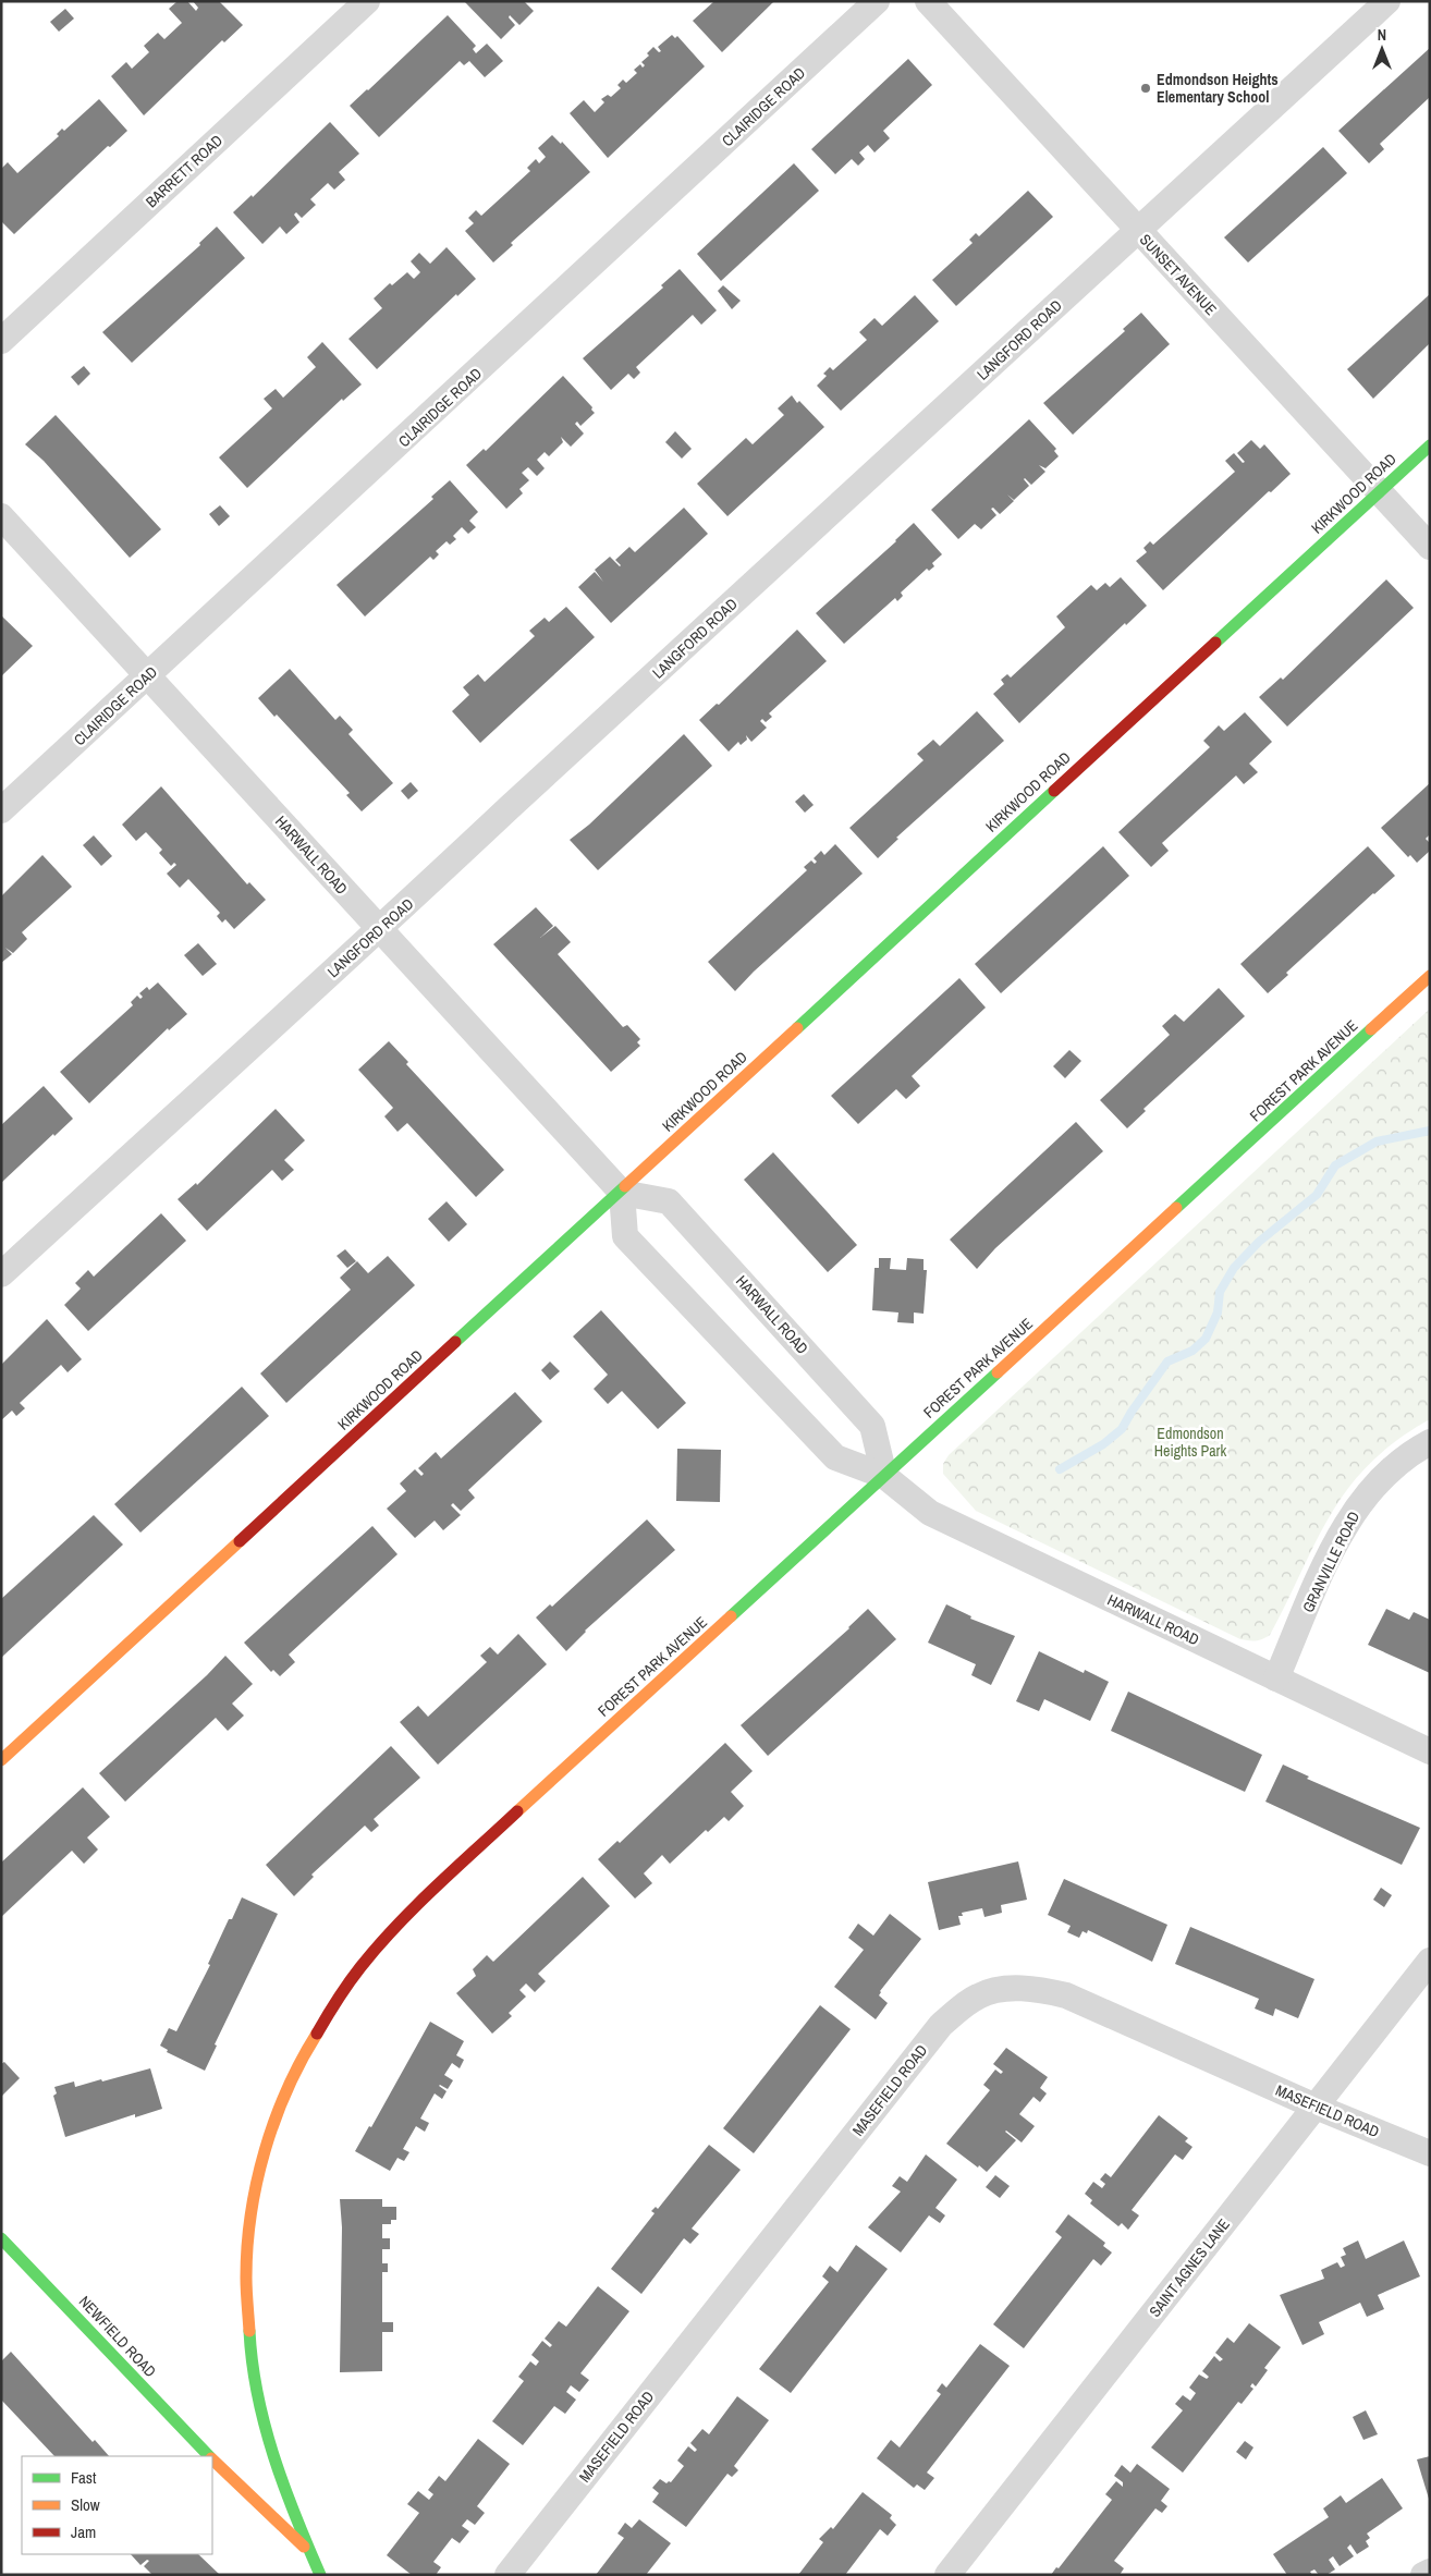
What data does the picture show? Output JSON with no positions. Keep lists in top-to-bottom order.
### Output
{
  "streets": {
    "street": [
      "CLAIRIDGE ROAD",
      "BARRETT ROAD",
      "SUNSET AVENUE",
      "LANGFORD ROAD",
      "KIRKWOOD ROAD",
      "HARWALL ROAD",
      "FOREST PARK AVENUE",
      "GRANVILLE ROAD",
      "MASEFIELD ROAD",
      "SAINT AGNES LANE",
      "NEWFIELD ROAD"
    ]
  },
  "crossings": [
    ["CLAIRIDGE ROAD", "HARWALL ROAD"],
    ["SUNSET AVENUE", "LANGFORD ROAD"],
    ["SUNSET AVENUE", "KIRKWOOD ROAD"],
    ["LANGFORD ROAD", "HARWALL ROAD"],
    ["KIRKWOOD ROAD", "HARWALL ROAD"],
    ["HARWALL ROAD", "FOREST PARK AVENUE"],
    ["HARWALL ROAD", "GRANVILLE ROAD"],
    ["FOREST PARK AVENUE", "NEWFIELD ROAD"],
    ["MASEFIELD ROAD", "SAINT AGNES LANE"]
  ],
  "parks": ["Edmondson Heights Park"],
  "places": ["Edmondson Heights Elementary School"],
  "legend": ["Fast", "Slow", "Jam"],
  "north": "top"
}
